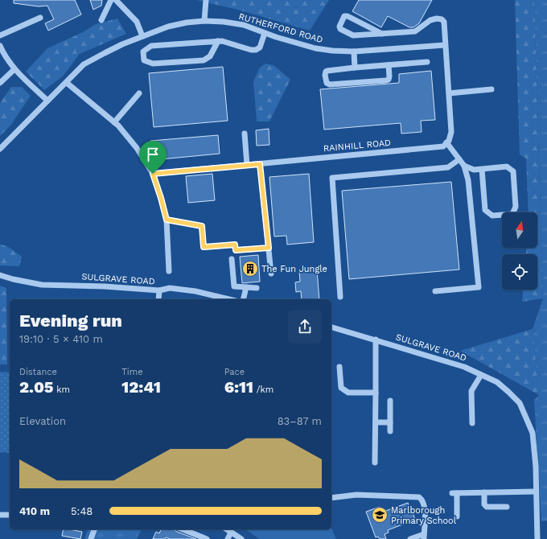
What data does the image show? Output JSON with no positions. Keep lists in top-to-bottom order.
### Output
{
  "streets": {
    "street": ["RUTHERFORD ROAD", "RAINHILL ROAD", "SULGRAVE ROAD"]
  },
  "places": {
    "building": ["The Fun Jungle"],
    "school or university": ["Marlborough Primary School"]
  },
  "north": "top",
  "page": {
    "heading": ["Evening run", "19:10 · 5 × 410 m"],
    "stats": [
      ["Distance", "2.05 km"],
      ["Time", "12:41"],
      ["Pace", "6:11 /km"]
    ],
    "chart": ["Elevation", "83–87 m"],
    "list": [
      {
        "name": "410 m",
        "note": "5:48"
      }
    ]
  }
}
